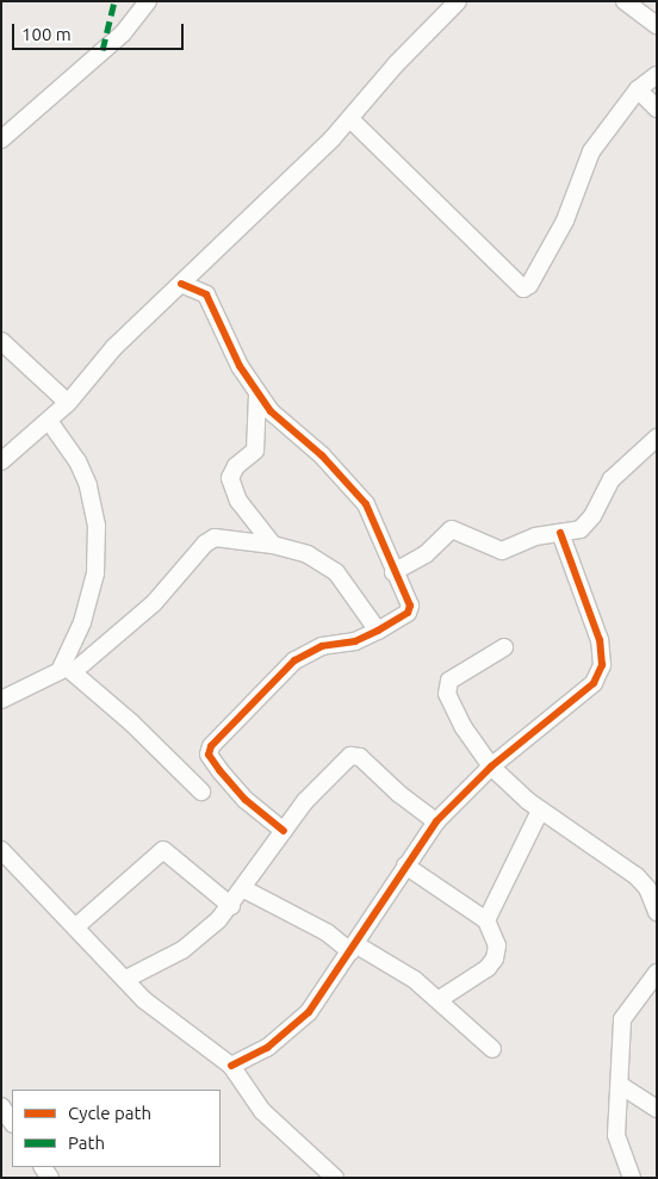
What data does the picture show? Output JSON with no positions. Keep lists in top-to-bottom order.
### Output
{
  "legend": ["Cycle path", "Path"],
  "scale_bar": "100 m"
}
